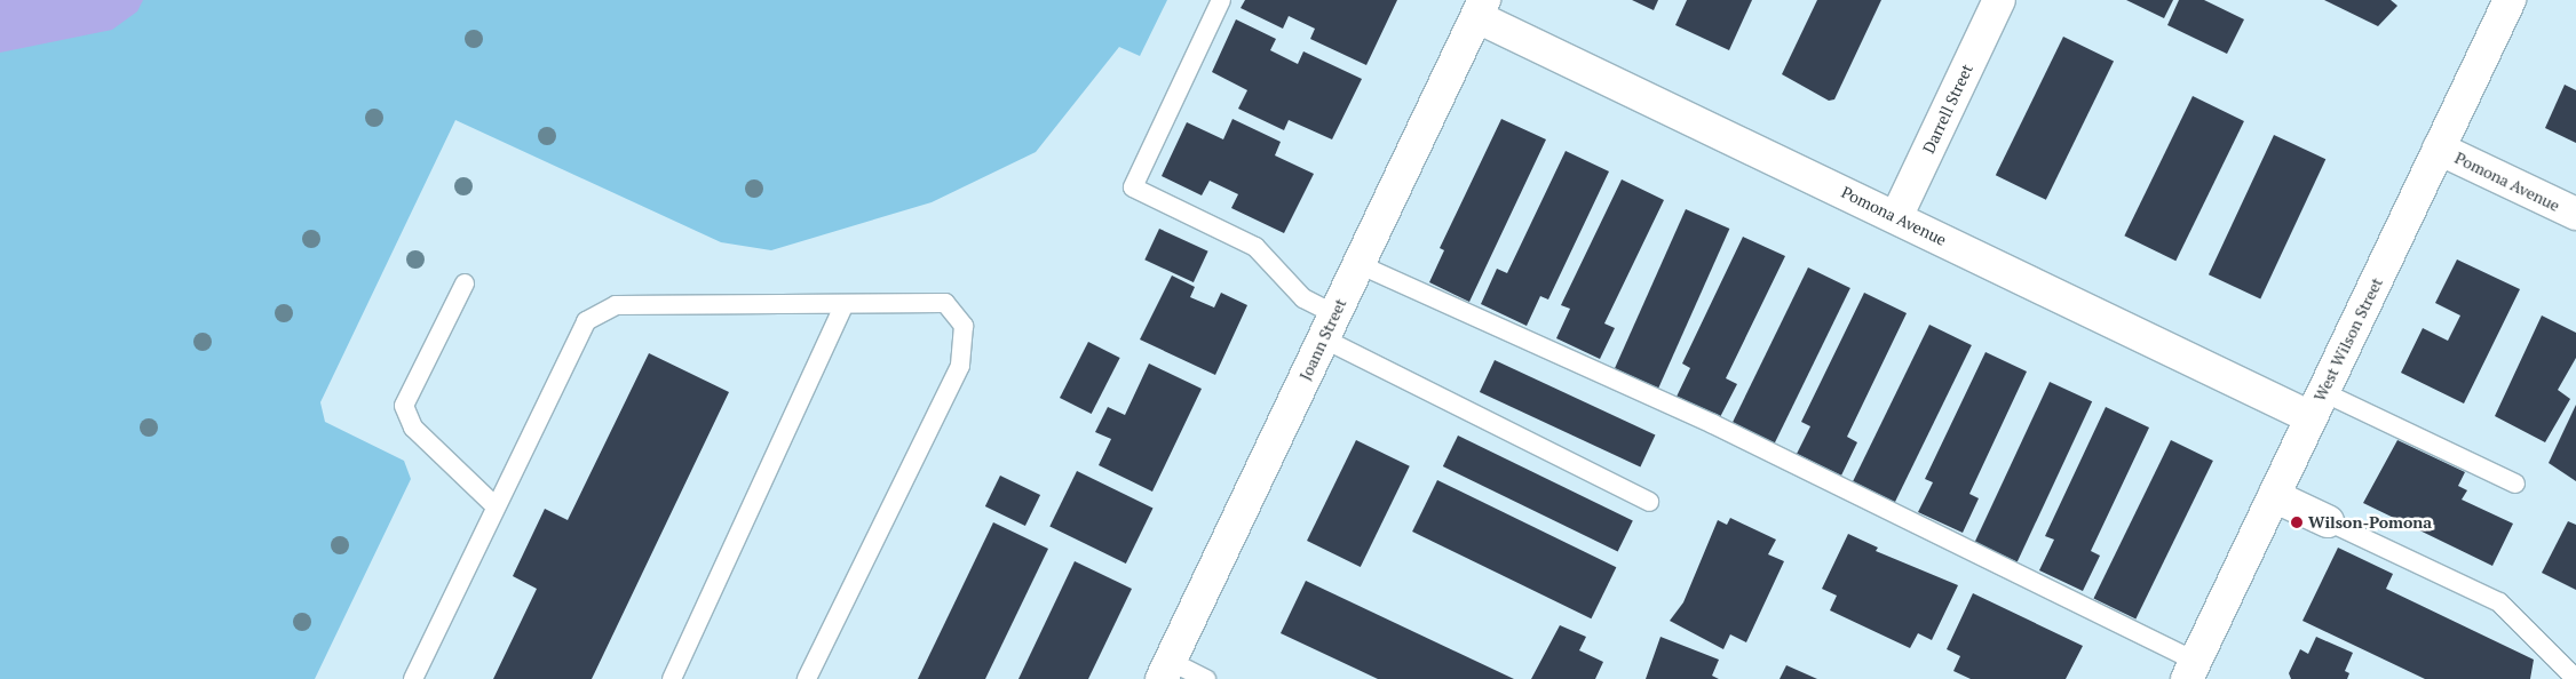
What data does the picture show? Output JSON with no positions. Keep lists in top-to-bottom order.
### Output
{
  "streets": {
    "street": [
      "Darrell Street",
      "Pomona Avenue",
      "Joann Street",
      "West Wilson Street"
    ]
  },
  "crossings": [
    ["Darrell Street", "Pomona Avenue"],
    ["Pomona Avenue", "Joann Street"],
    ["Pomona Avenue", "West Wilson Street"]
  ],
  "places": ["Wilson-Pomona"]
}
